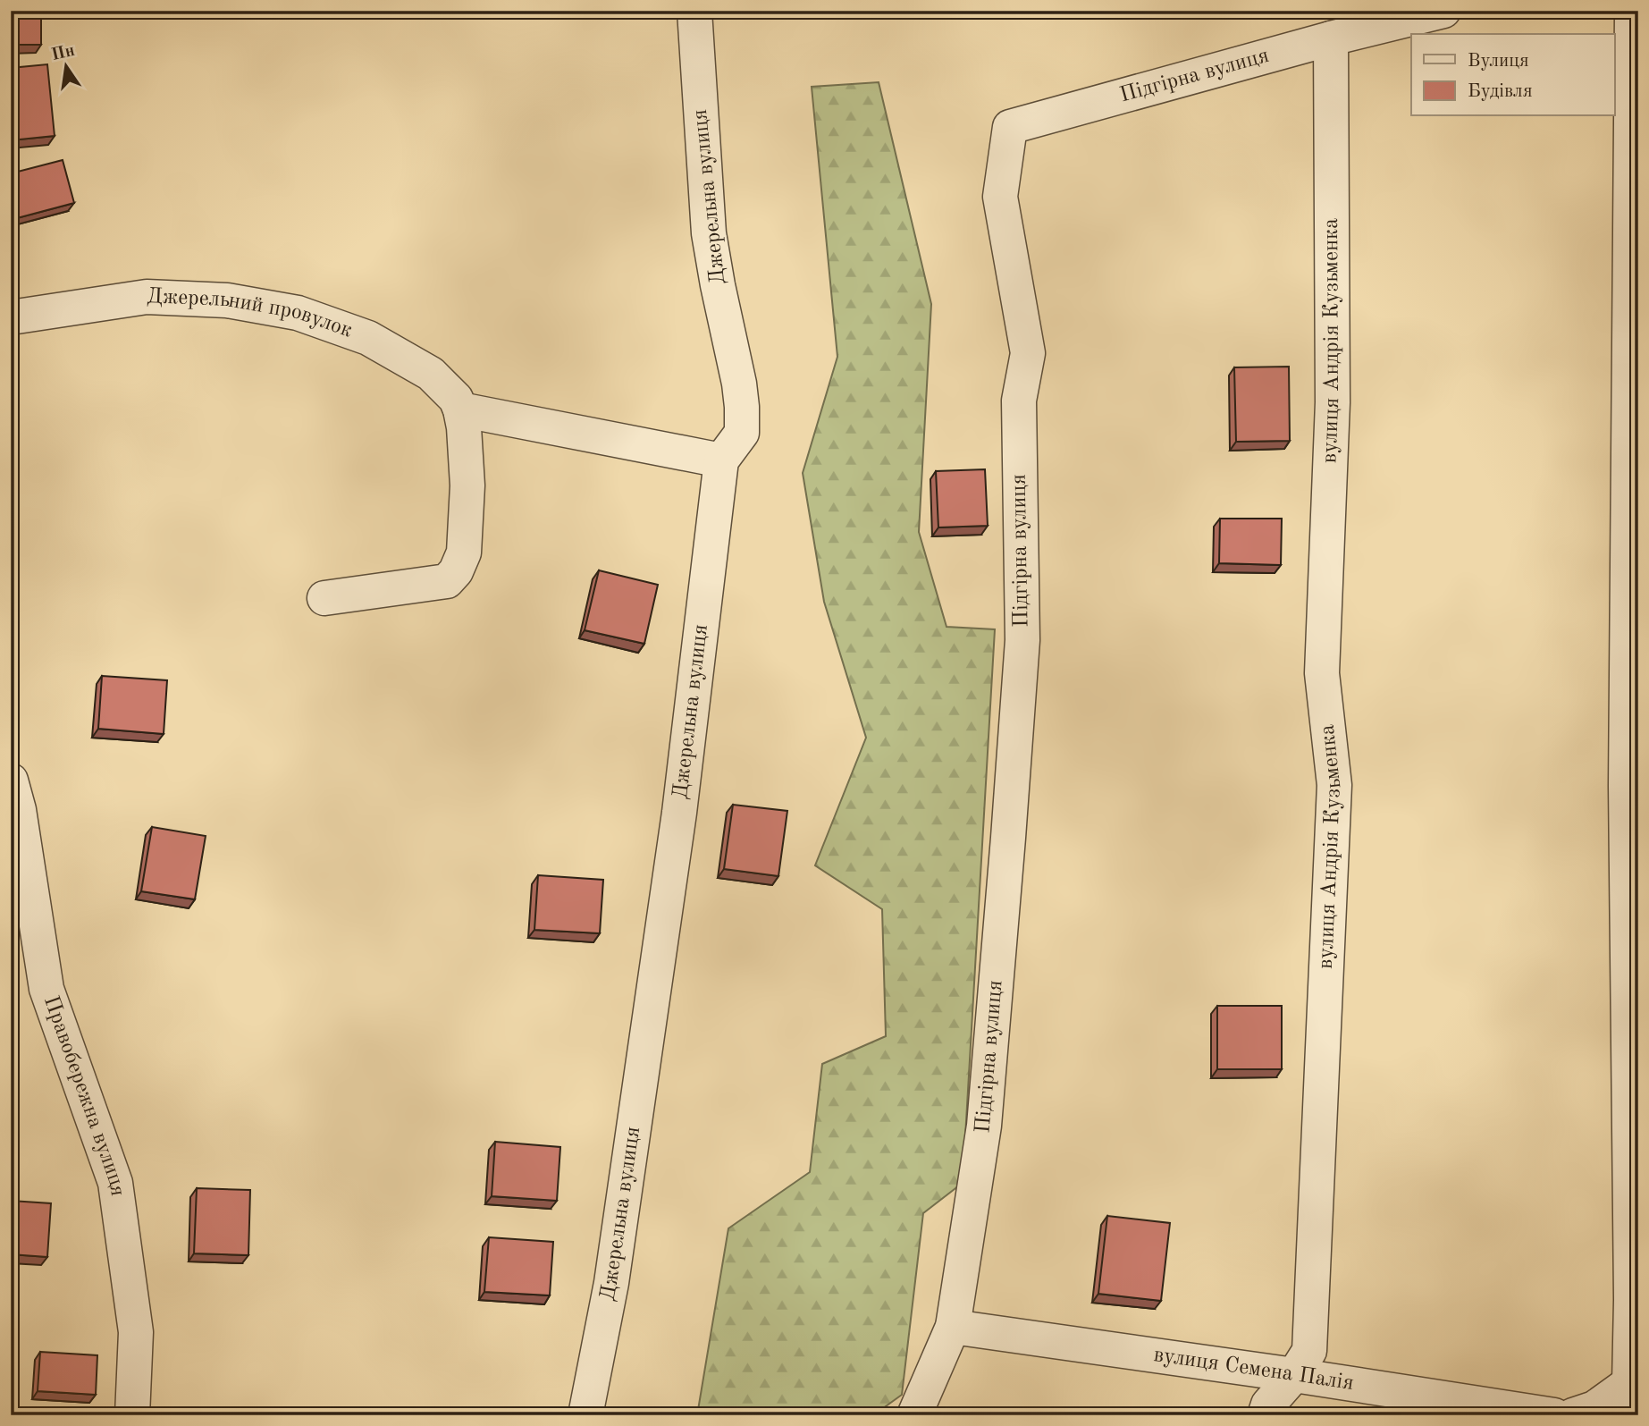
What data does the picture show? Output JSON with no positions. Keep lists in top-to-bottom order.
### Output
{
  "streets": {
    "street": [
      "Підгірна вулиця",
      "Джерельна вулиця",
      "Джерельний провулок",
      "вулиця Андрія Кузьменка",
      "Правобережна вулиця",
      "вулиця Семена Палія"
    ]
  },
  "crossings": [
    ["Підгірна вулиця", "вулиця Андрія Кузьменка"],
    ["Підгірна вулиця", "вулиця Семена Палія"],
    ["вулиця Андрія Кузьменка", "вулиця Семена Палія"]
  ],
  "legend": ["Вулиця", "Будівля"],
  "north": "top"
}
